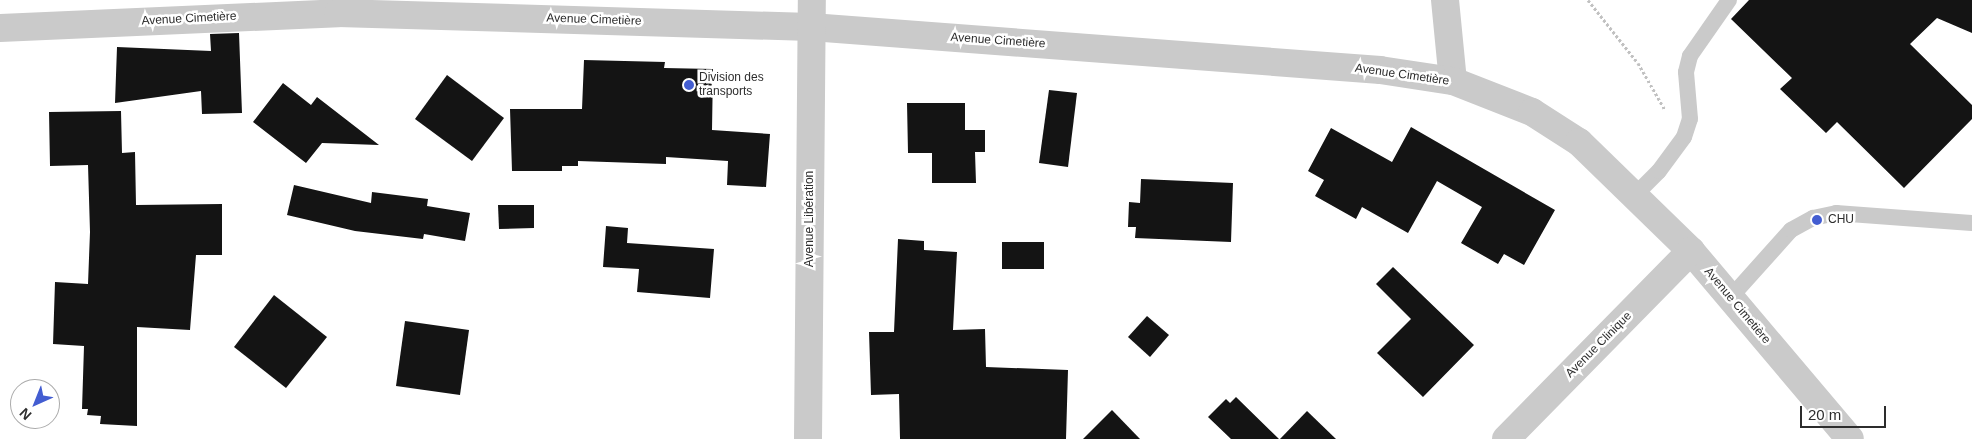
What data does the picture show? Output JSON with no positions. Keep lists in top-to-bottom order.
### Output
{
  "streets": {
    "street": ["Avenue Cimetière", "Avenue Libération", "Avenue Clinique"]
  },
  "crossings": [
    ["Avenue Cimetière", "Avenue Libération"],
    ["Avenue Cimetière", "Avenue Clinique"]
  ],
  "places": ["Division des transports", "CHU"],
  "scale_bar": "20 m",
  "north": "bottom left"
}
